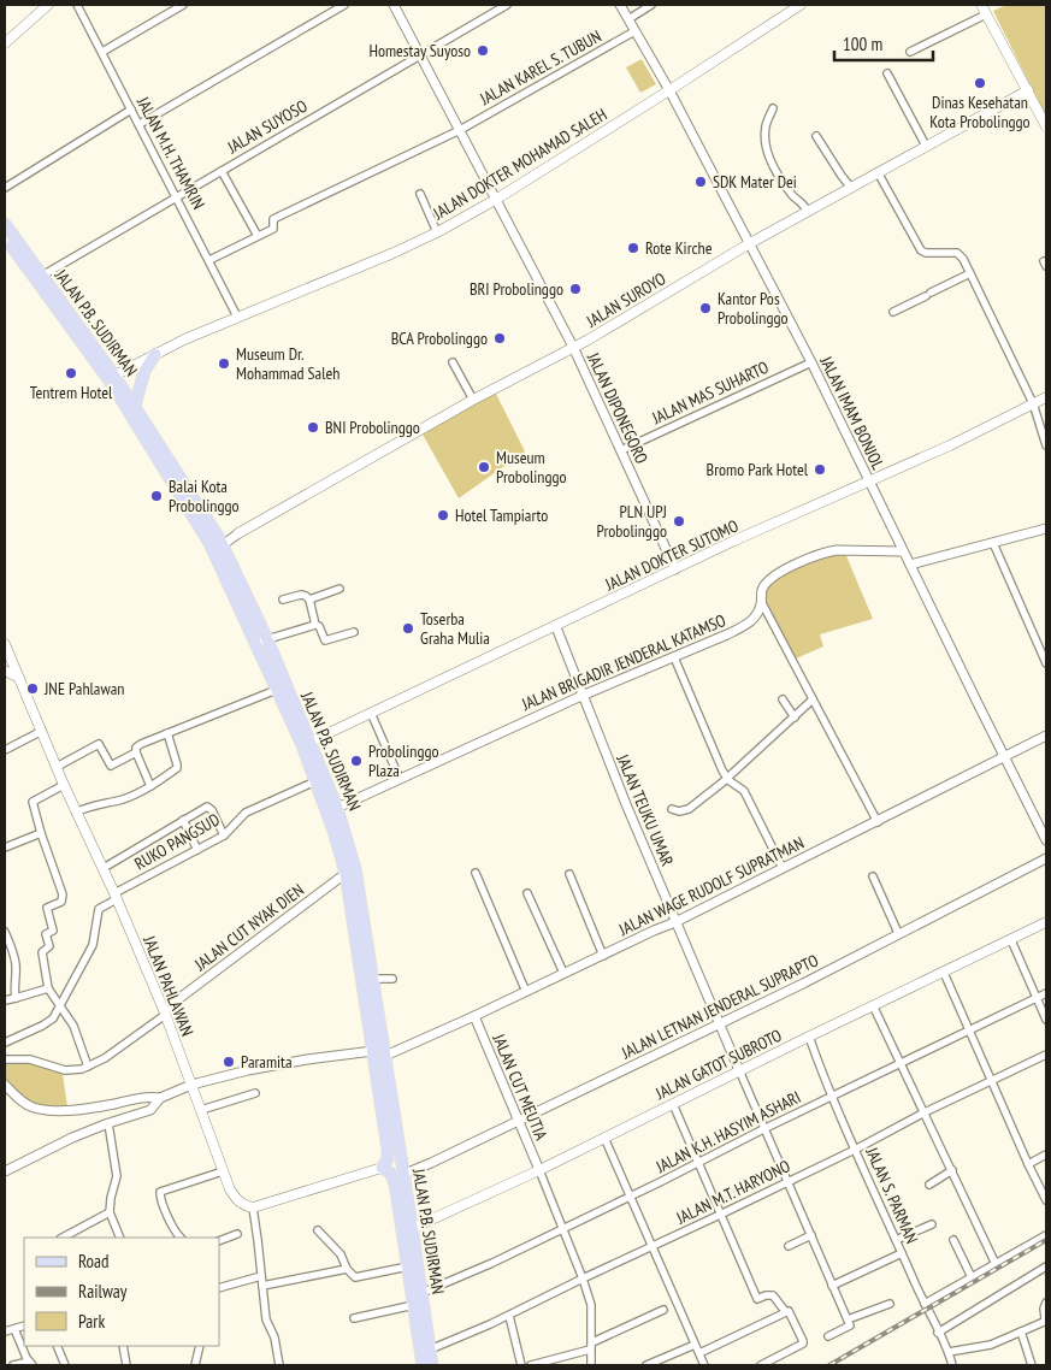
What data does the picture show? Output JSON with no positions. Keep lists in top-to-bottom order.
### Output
{
  "streets": {
    "main road": [
      "JALAN DOKTER MOHAMAD SALEH",
      "JALAN SUROYO",
      "JALAN P.B. SUDIRMAN",
      "JALAN DOKTER SUTOMO",
      "JALAN PAHLAWAN",
      "JALAN GATOT SUBROTO"
    ],
    "street": [
      "JALAN KAREL S. TUBUN",
      "JALAN SUYOSO",
      "JALAN M.H. THAMRIN",
      "JALAN MAS SUHARTO",
      "JALAN DIPONEGORO",
      "JALAN IMAM BONJOL",
      "JALAN BRIGADIR JENDERAL KATAMSO",
      "JALAN TEUKU UMAR",
      "RUKO PANGSUD",
      "JALAN WAGE RUDOLF SUPRATMAN",
      "JALAN CUT NYAK DIEN",
      "JALAN LETNAN JENDERAL SUPRAPTO",
      "JALAN CUT MEUTIA",
      "JALAN K.H. HASYIM ASHARI",
      "JALAN M.T. HARYONO",
      "JALAN S. PARMAN"
    ]
  },
  "crossings": [
    ["JALAN KAREL S. TUBUN", "JALAN DIPONEGORO"],
    ["JALAN KAREL S. TUBUN", "JALAN IMAM BONJOL"],
    ["JALAN SUYOSO", "JALAN M.H. THAMRIN"],
    ["JALAN SUYOSO", "JALAN P.B. SUDIRMAN"],
    ["JALAN SUYOSO", "JALAN DIPONEGORO"],
    ["JALAN M.H. THAMRIN", "JALAN DOKTER MOHAMAD SALEH"],
    ["JALAN DOKTER MOHAMAD SALEH", "JALAN P.B. SUDIRMAN"],
    ["JALAN DOKTER MOHAMAD SALEH", "JALAN DIPONEGORO"],
    ["JALAN DOKTER MOHAMAD SALEH", "JALAN IMAM BONJOL"],
    ["JALAN SUROYO", "JALAN P.B. SUDIRMAN"],
    ["JALAN SUROYO", "JALAN DIPONEGORO"],
    ["JALAN SUROYO", "JALAN IMAM BONJOL"],
    ["JALAN P.B. SUDIRMAN", "JALAN DOKTER SUTOMO"],
    ["JALAN P.B. SUDIRMAN", "JALAN BRIGADIR JENDERAL KATAMSO"],
    ["JALAN P.B. SUDIRMAN", "RUKO PANGSUD"],
    ["JALAN P.B. SUDIRMAN", "JALAN WAGE RUDOLF SUPRATMAN"],
    ["JALAN P.B. SUDIRMAN", "JALAN CUT NYAK DIEN"],
    ["JALAN P.B. SUDIRMAN", "JALAN LETNAN JENDERAL SUPRAPTO"],
    ["JALAN P.B. SUDIRMAN", "JALAN GATOT SUBROTO"],
    ["JALAN P.B. SUDIRMAN", "JALAN K.H. HASYIM ASHARI"],
    ["JALAN P.B. SUDIRMAN", "JALAN M.T. HARYONO"],
    ["JALAN MAS SUHARTO", "JALAN DIPONEGORO"],
    ["JALAN MAS SUHARTO", "JALAN IMAM BONJOL"],
    ["JALAN DIPONEGORO", "JALAN DOKTER SUTOMO"],
    ["JALAN IMAM BONJOL", "JALAN DOKTER SUTOMO"],
    ["JALAN IMAM BONJOL", "JALAN BRIGADIR JENDERAL KATAMSO"],
    ["JALAN IMAM BONJOL", "JALAN WAGE RUDOLF SUPRATMAN"],
    ["JALAN DOKTER SUTOMO", "JALAN TEUKU UMAR"],
    ["JALAN BRIGADIR JENDERAL KATAMSO", "JALAN TEUKU UMAR"],
    ["JALAN TEUKU UMAR", "JALAN WAGE RUDOLF SUPRATMAN"],
    ["JALAN TEUKU UMAR", "JALAN LETNAN JENDERAL SUPRAPTO"],
    ["JALAN TEUKU UMAR", "JALAN GATOT SUBROTO"],
    ["RUKO PANGSUD", "JALAN PAHLAWAN"],
    ["JALAN WAGE RUDOLF SUPRATMAN", "JALAN CUT MEUTIA"],
    ["JALAN CUT NYAK DIEN", "JALAN PAHLAWAN"],
    ["JALAN LETNAN JENDERAL SUPRAPTO", "JALAN CUT MEUTIA"],
    ["JALAN GATOT SUBROTO", "JALAN CUT MEUTIA"],
    ["JALAN GATOT SUBROTO", "JALAN S. PARMAN"],
    ["JALAN K.H. HASYIM ASHARI", "JALAN S. PARMAN"],
    ["JALAN M.T. HARYONO", "JALAN S. PARMAN"]
  ],
  "places": [
    "Homestay Suyoso",
    "Dinas Kesehatan Kota Probolinggo",
    "SDK Mater Dei",
    "Rote Kirche",
    "BRI Probolinggo",
    "Kantor Pos Probolinggo",
    "BCA Probolinggo",
    "Museum Dr. Mohammad Saleh",
    "Tentrem Hotel",
    "BNI Probolinggo",
    "Museum Probolinggo",
    "Bromo Park Hotel",
    "Balai Kota Probolinggo",
    "Hotel Tampiarto",
    "PLN UPJ Probolinggo",
    "Toserba Graha Mulia",
    "JNE Pahlawan",
    "Probolinggo Plaza",
    "Paramita"
  ],
  "legend": ["Road", "Railway", "Park"],
  "scale_bar": "100 m"
}
